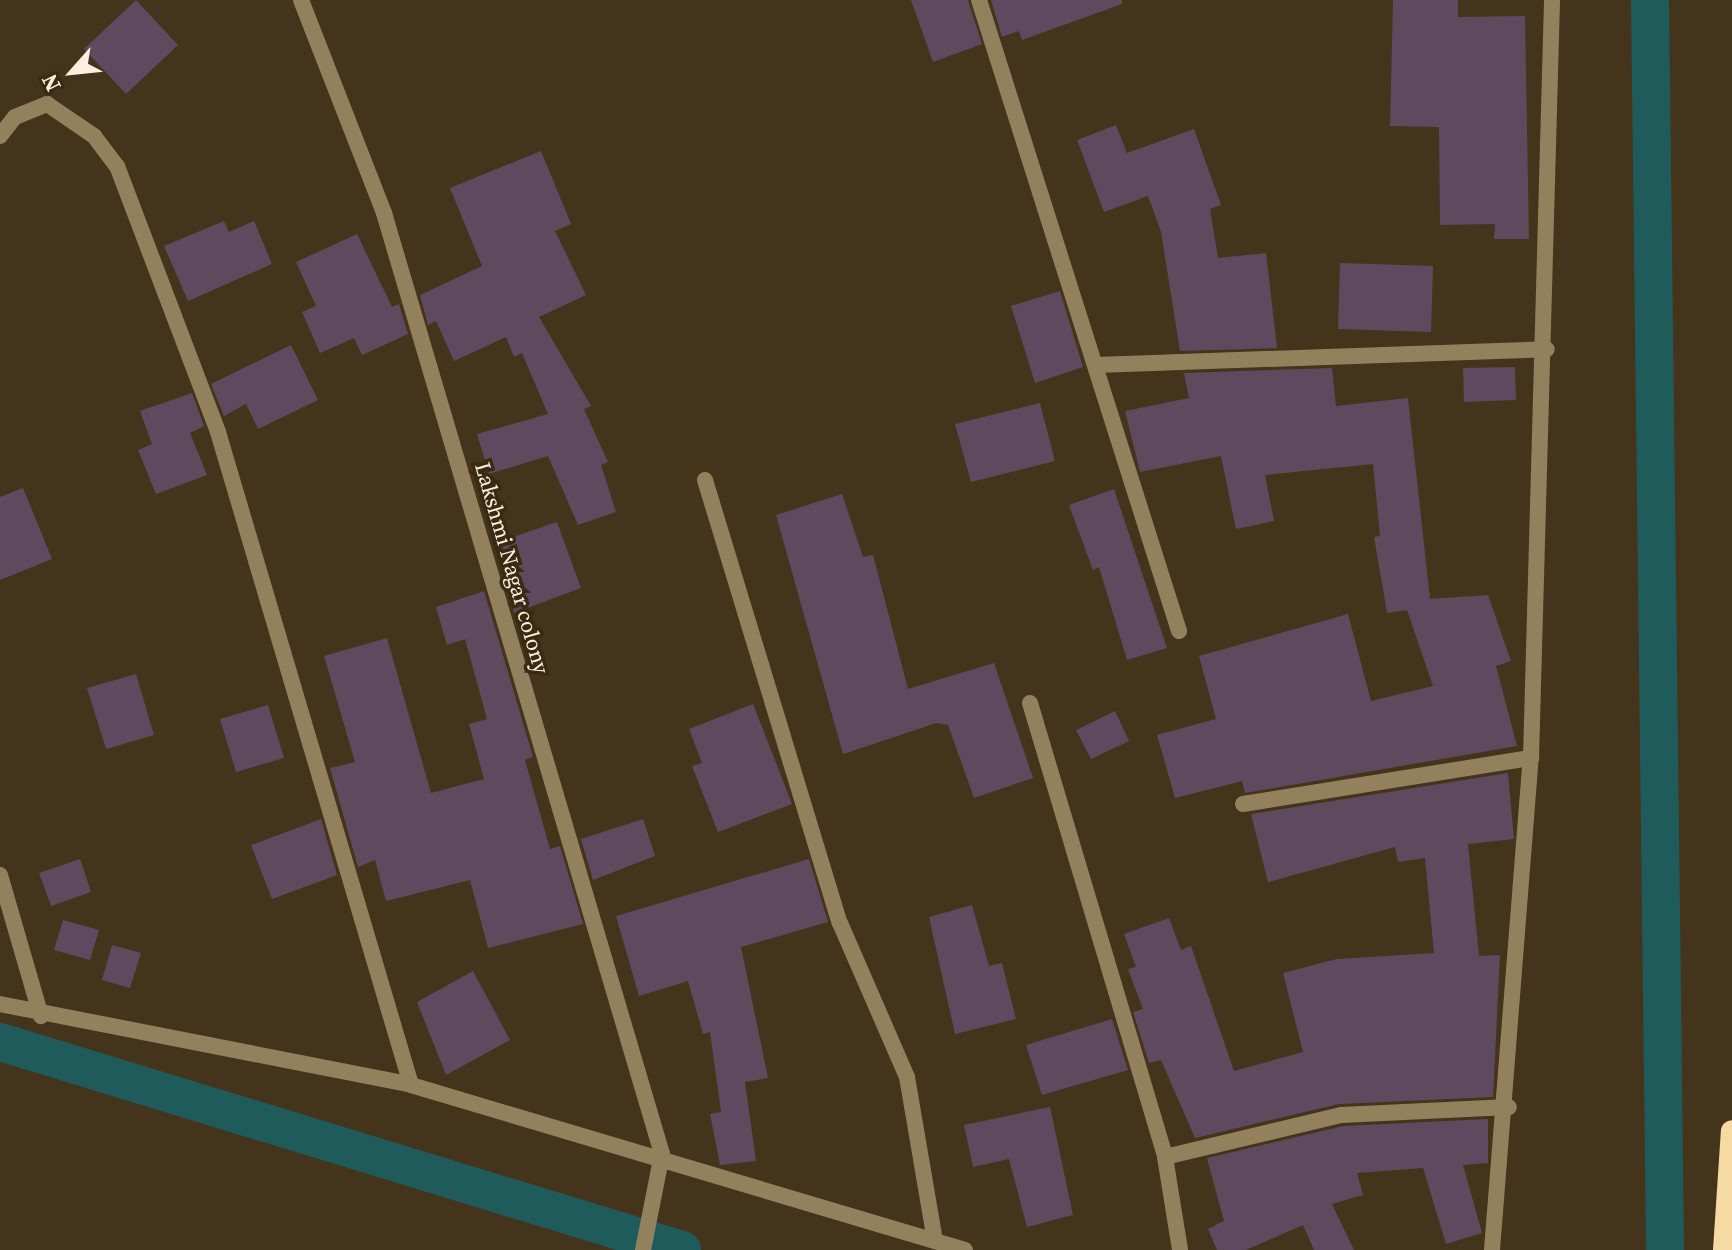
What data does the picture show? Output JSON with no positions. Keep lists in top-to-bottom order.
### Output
{
  "streets": {
    "street": ["Lakshmi Nagar colony"]
  },
  "north": "bottom left"
}
